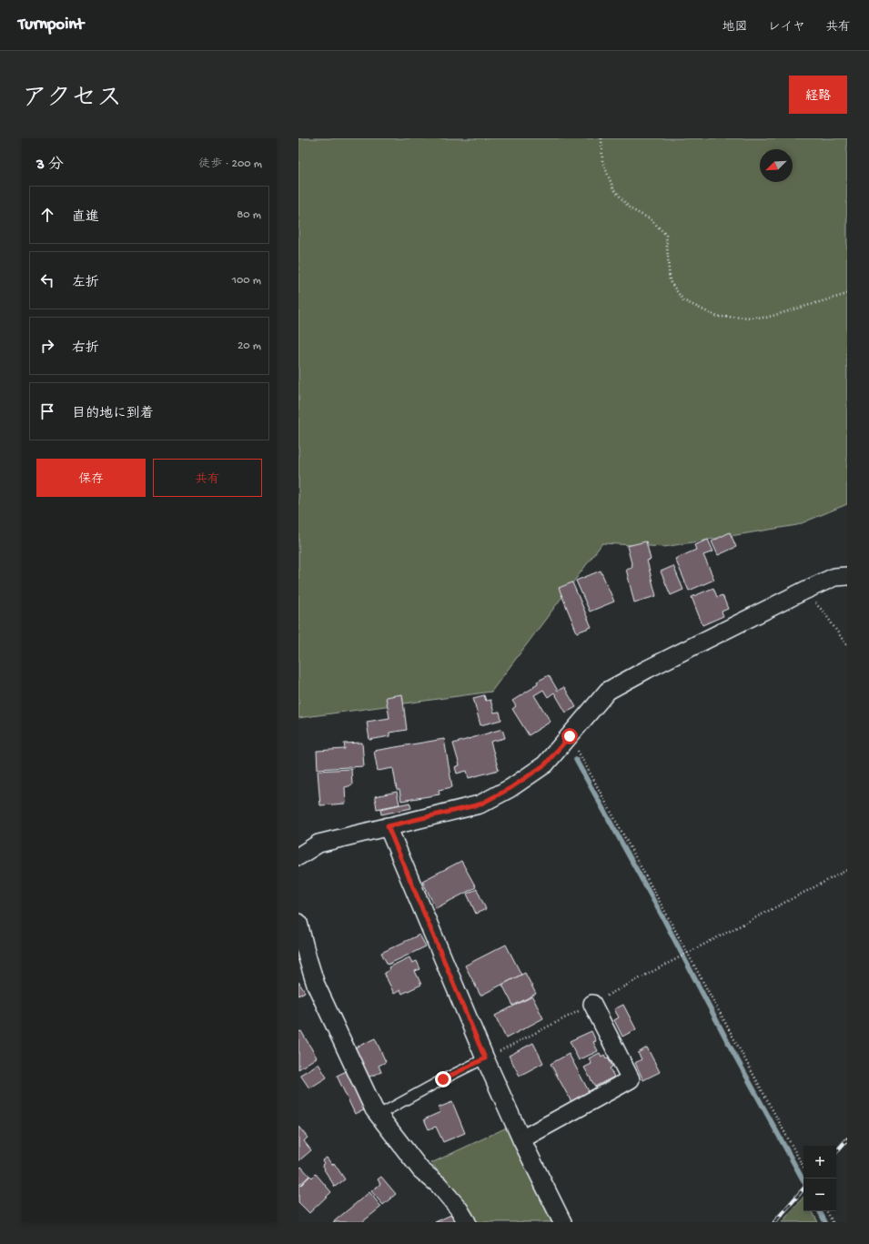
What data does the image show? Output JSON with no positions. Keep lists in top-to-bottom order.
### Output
{
  "north": "bottom left",
  "page": {
    "header": "Turnpoint",
    "nav": ["地図", "レイヤ", "共有"],
    "title": "アクセス",
    "buttons": [
      "経路",
      ["保存", "共有"]
    ],
    "heading": ["3 分", "徒歩 · 200 m"],
    "list": [
      ["直進", "80 m"],
      ["左折", "100 m"],
      ["右折", "20 m"],
      "目的地に到着"
    ],
    "map_buttons": ["+", "−"]
  }
}
